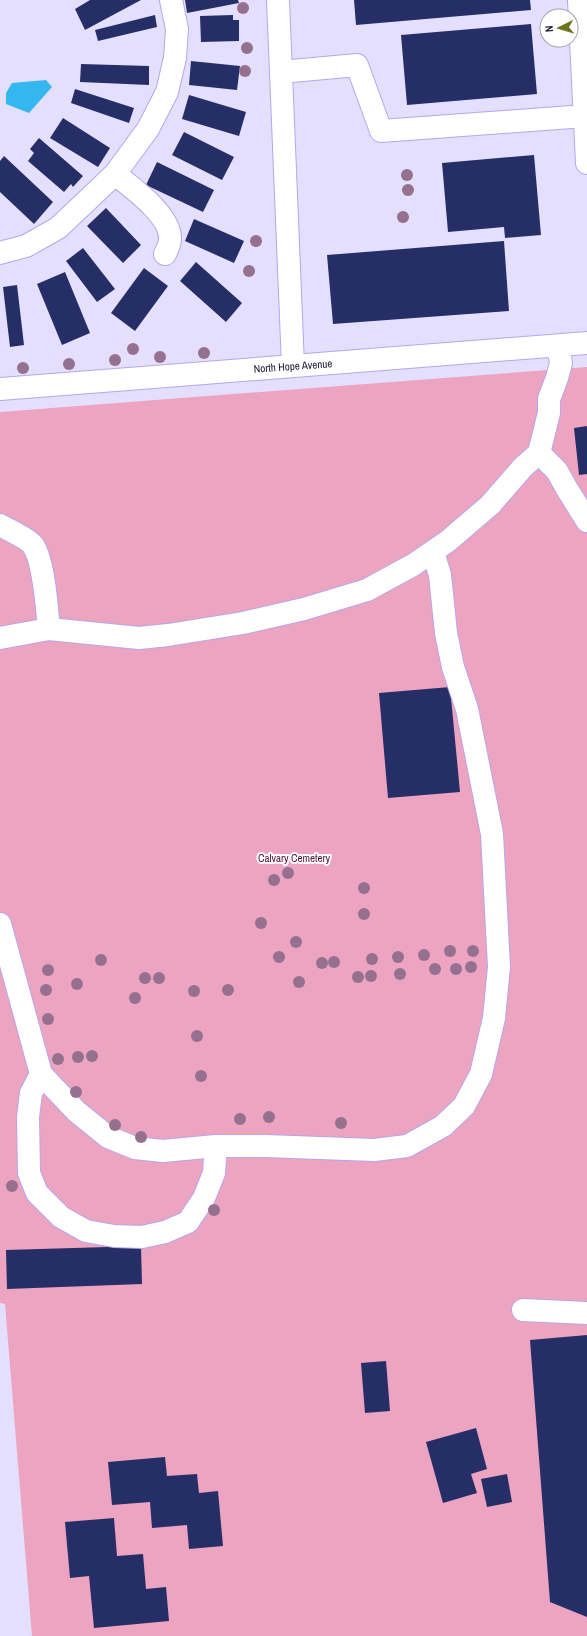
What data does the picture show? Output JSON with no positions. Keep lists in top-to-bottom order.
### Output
{
  "streets": {
    "street": ["North Hope Avenue"]
  },
  "parks": ["Calvary Cemetery"],
  "north": "left"
}
